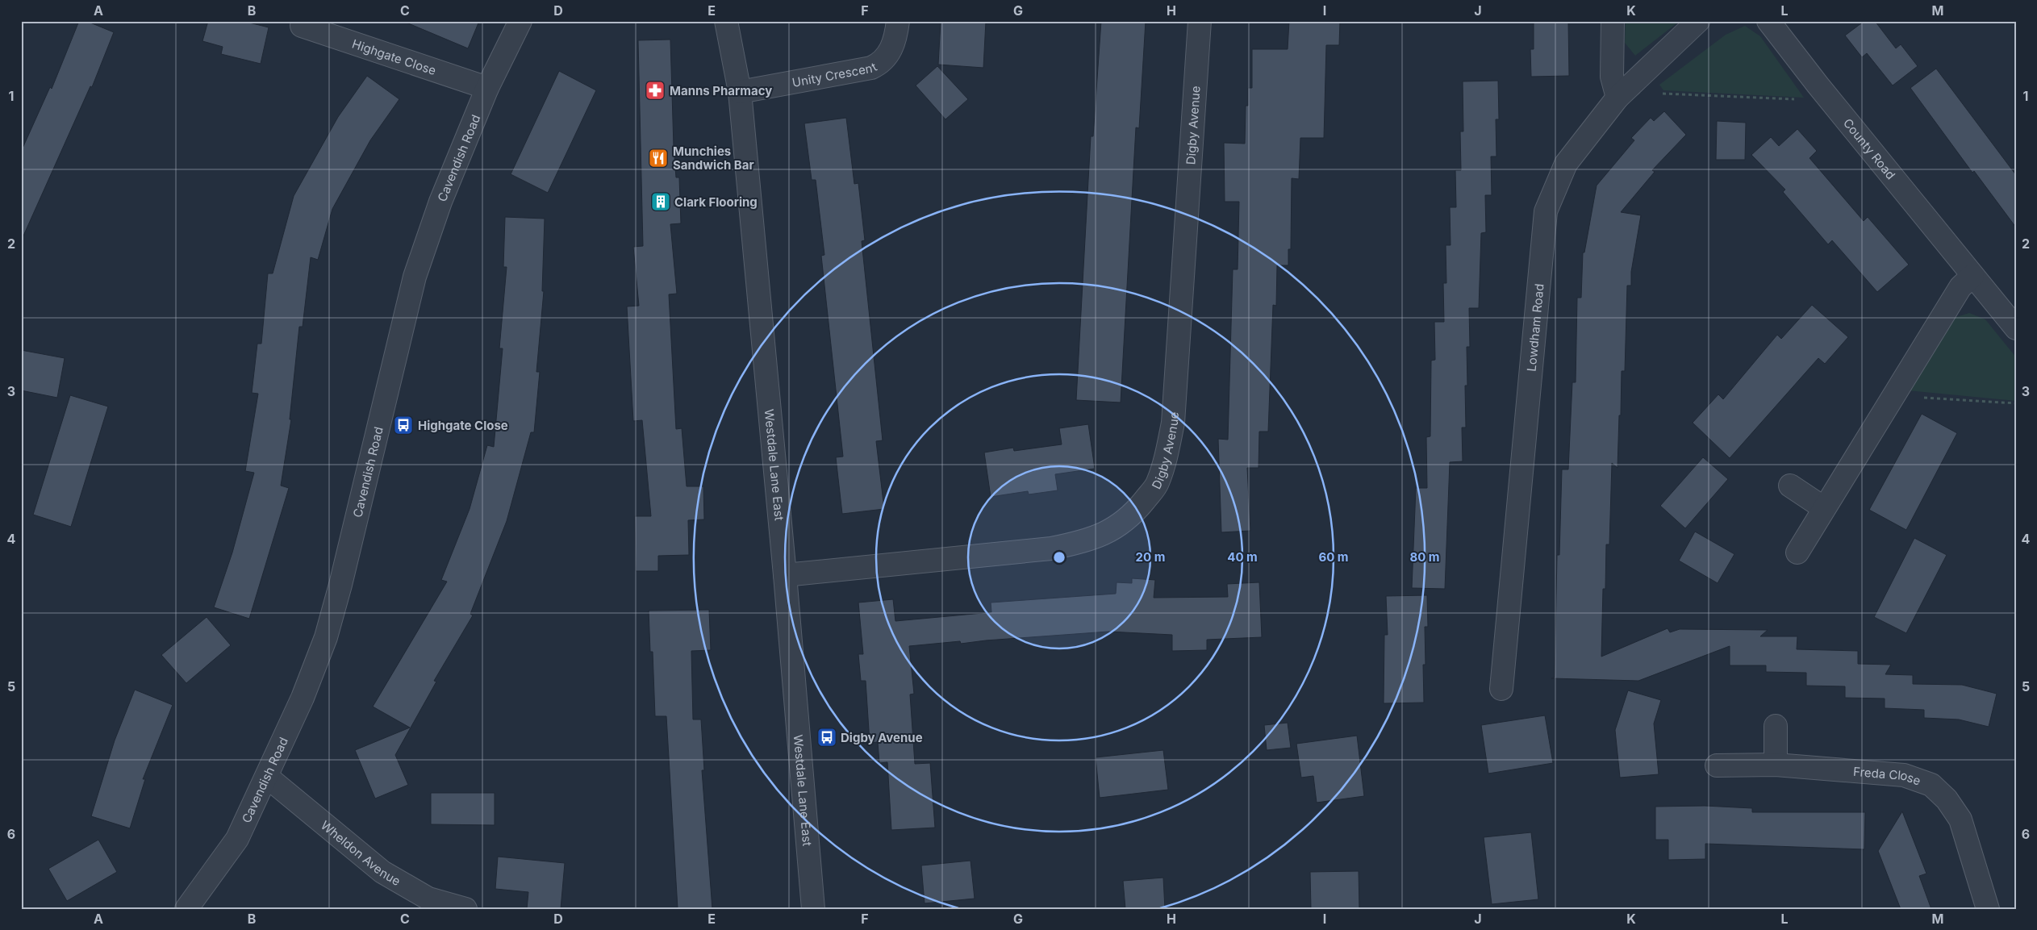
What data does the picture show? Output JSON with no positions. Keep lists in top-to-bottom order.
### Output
{
  "streets": {
    "street": [
      "Highgate Close",
      "Unity Crescent",
      "Digby Avenue",
      "County Road",
      "Cavendish Road",
      "Lowdham Road",
      "Westdale Lane East",
      "Freda Close",
      "Wheldon Avenue"
    ]
  },
  "crossings": [
    ["Highgate Close", "Cavendish Road"],
    ["Unity Crescent", "Westdale Lane East"],
    ["Digby Avenue", "Westdale Lane East"],
    ["Cavendish Road", "Wheldon Avenue"]
  ],
  "places": {
    "pharmacy": ["Manns Pharmacy"],
    "restaurant": ["Munchies Sandwich Bar"],
    "building": ["Clark Flooring"],
    "bus stop": ["Highgate Close", "Digby Avenue"]
  },
  "grid": {
    "columns": [
      "A",
      "B",
      "C",
      "D",
      "E",
      "F",
      "G",
      "H",
      "I",
      "J",
      "K",
      "L",
      "M"
    ],
    "rows": [
      "1",
      "2",
      "3",
      "4",
      "5",
      "6"
    ]
  },
  "rings": [
    "20 m",
    "40 m",
    "60 m",
    "80 m"
  ]
}
